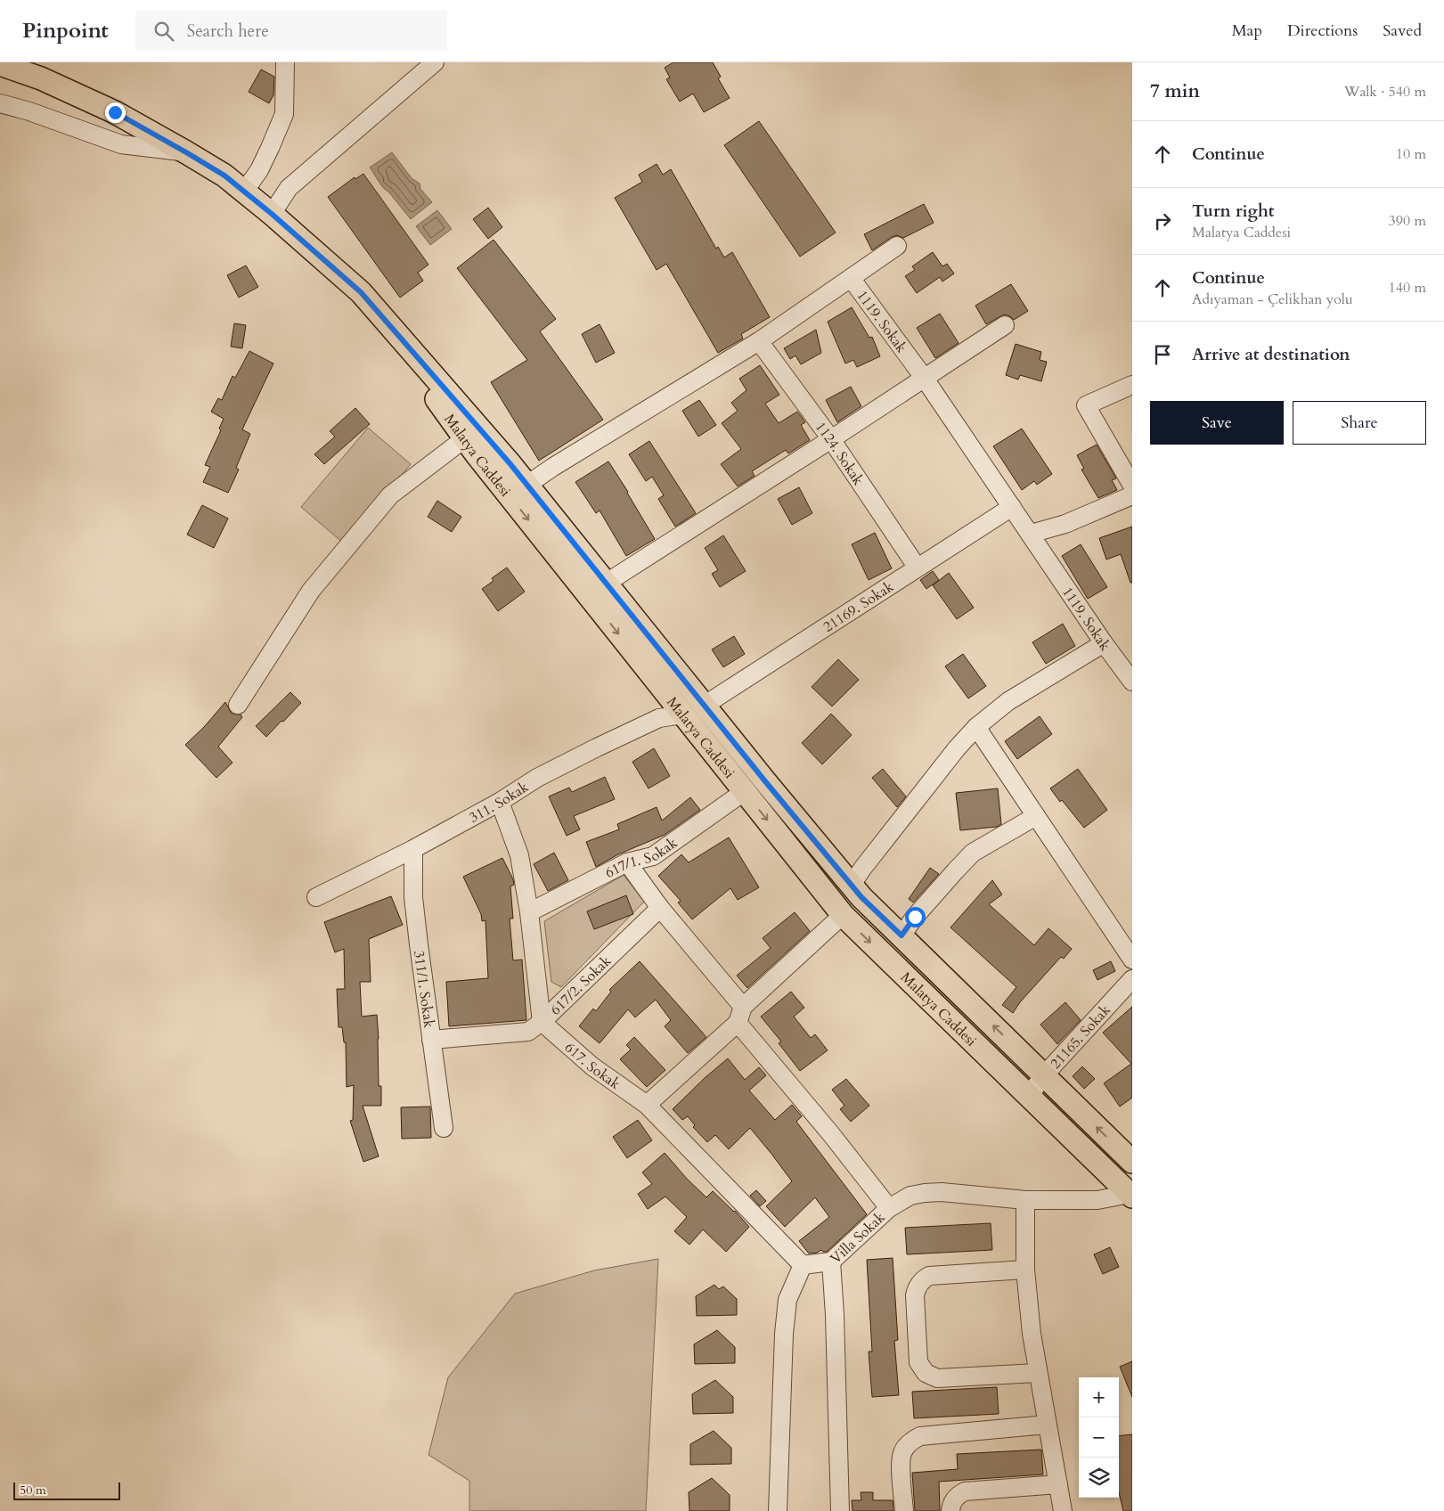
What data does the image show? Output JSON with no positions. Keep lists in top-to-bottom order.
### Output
{
  "streets": {
    "main road": ["Malatya Caddesi"],
    "street": [
      "1119. Sokak",
      "1124. Sokak",
      "21169. Sokak",
      "311. Sokak",
      "617/1. Sokak",
      "617/2. Sokak",
      "311/1. Sokak",
      "21165. Sokak",
      "617. Sokak",
      "Villa Sokak"
    ]
  },
  "crossings": [
    ["1119. Sokak", "1124. Sokak"],
    ["1119. Sokak", "Malatya Caddesi"],
    ["1119. Sokak", "21169. Sokak"],
    ["1124. Sokak", "21169. Sokak"],
    ["Malatya Caddesi", "21169. Sokak"],
    ["Malatya Caddesi", "311. Sokak"],
    ["Malatya Caddesi", "617/1. Sokak"],
    ["Malatya Caddesi", "21165. Sokak"],
    ["Malatya Caddesi", "Villa Sokak"],
    ["311. Sokak", "311/1. Sokak"],
    ["617/2. Sokak", "311/1. Sokak"],
    ["617/2. Sokak", "617. Sokak"],
    ["617. Sokak", "Villa Sokak"]
  ],
  "scale_bar": "50 m",
  "page": {
    "header": "Pinpoint",
    "search": "Search here",
    "nav": ["Map", "Directions", "Saved"],
    "heading": ["7 min", "Walk · 540 m"],
    "list": [
      ["Continue", "10 m"],
      ["Turn right", "Malatya Caddesi", "390 m"],
      ["Continue", "Adıyaman - Çelikhan yolu", "140 m"],
      "Arrive at destination"
    ],
    "buttons": ["Save", "Share"],
    "map_buttons": ["+", "−"],
    "scale": "50 m"
  }
}
